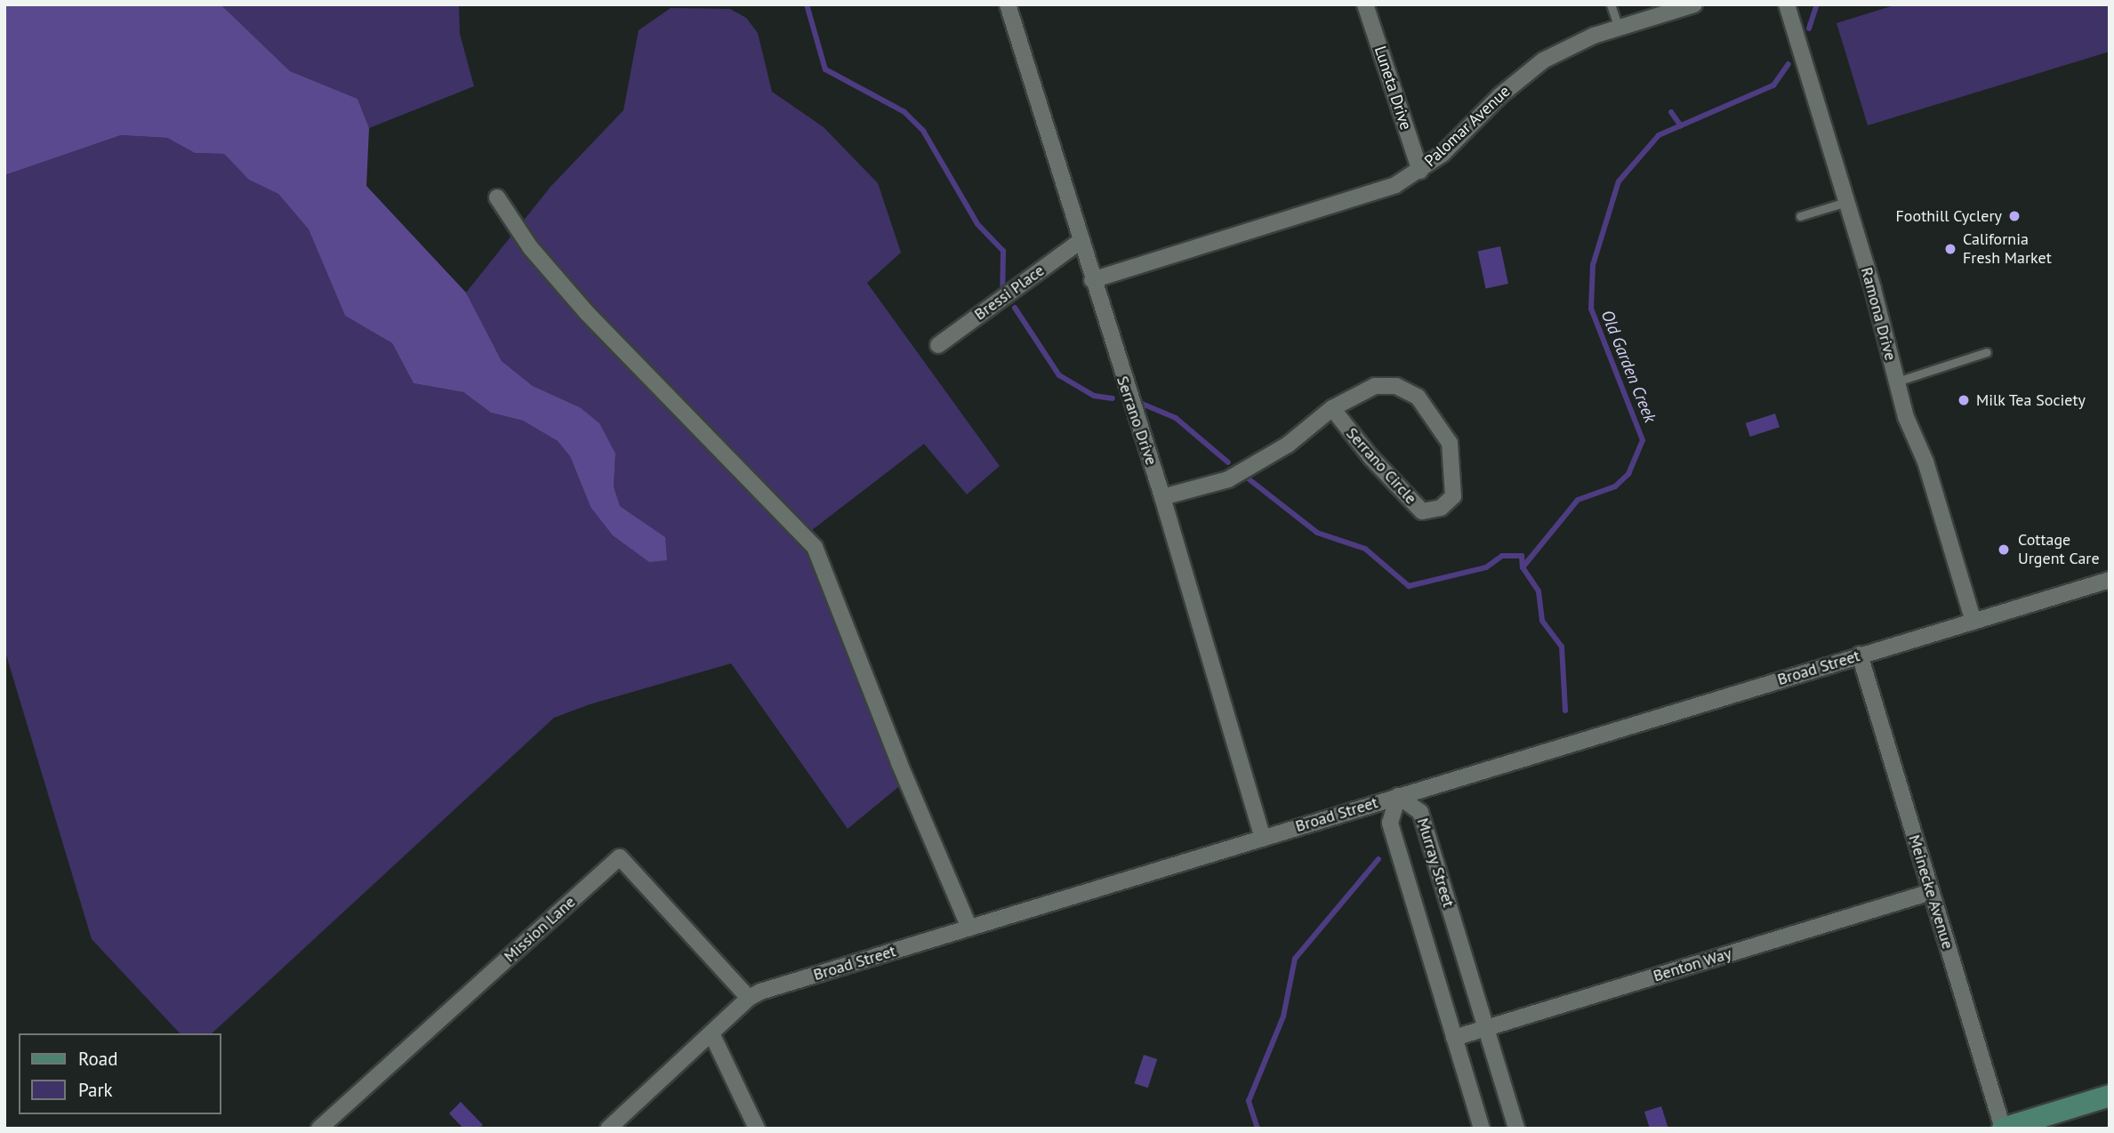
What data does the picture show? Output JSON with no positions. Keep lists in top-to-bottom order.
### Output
{
  "streets": {
    "street": [
      "Luneta Drive",
      "Palomar Avenue",
      "Bressi Place",
      "Ramona Drive",
      "Serrano Drive",
      "Serrano Circle",
      "Broad Street",
      "Murray Street",
      "Meinecke Avenue",
      "Mission Lane",
      "Benton Way"
    ]
  },
  "crossings": [
    ["Luneta Drive", "Palomar Avenue"],
    ["Palomar Avenue", "Serrano Drive"],
    ["Bressi Place", "Serrano Drive"],
    ["Ramona Drive", "Broad Street"],
    ["Serrano Drive", "Serrano Circle"],
    ["Serrano Drive", "Broad Street"],
    ["Broad Street", "Murray Street"],
    ["Broad Street", "Meinecke Avenue"],
    ["Broad Street", "Mission Lane"],
    ["Murray Street", "Benton Way"],
    ["Meinecke Avenue", "Benton Way"]
  ],
  "water": ["Old Garden Creek"],
  "places": [
    "Foothill Cyclery",
    "California Fresh Market",
    "Milk Tea Society",
    "Cottage Urgent Care"
  ],
  "legend": ["Road", "Park"]
}
